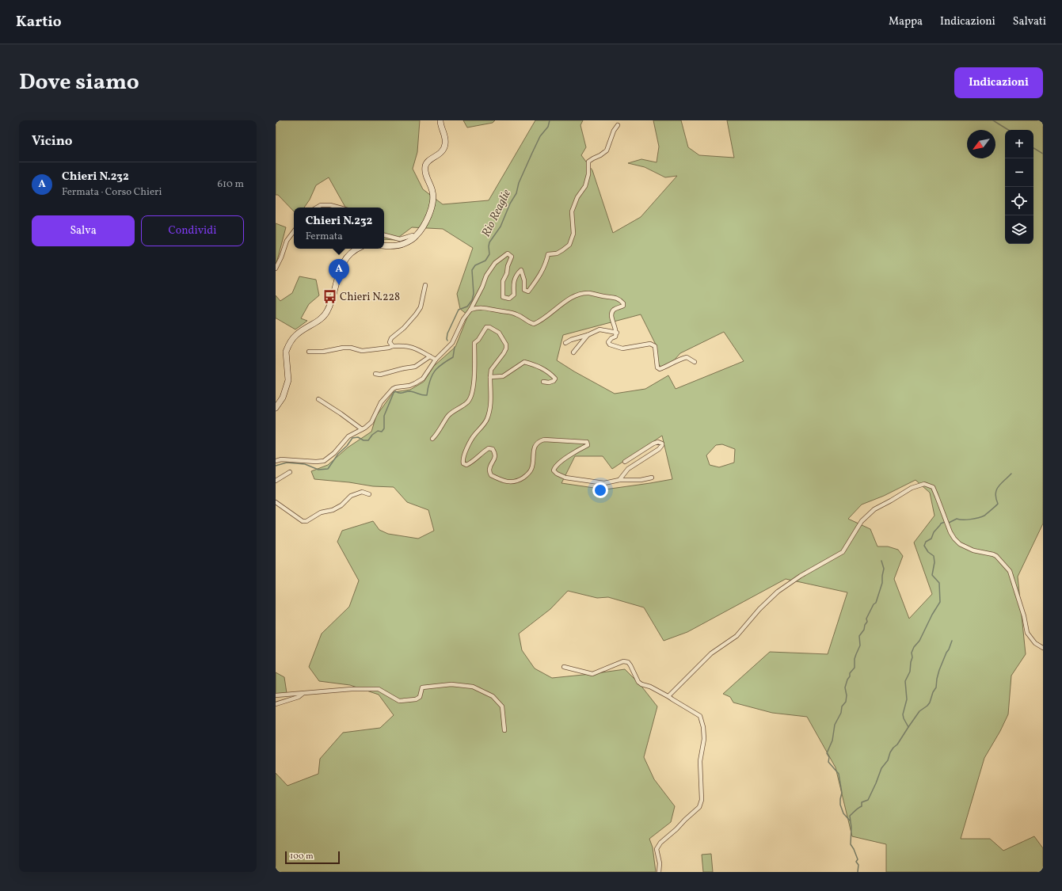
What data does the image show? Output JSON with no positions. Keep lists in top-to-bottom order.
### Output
{
  "water": ["Rio Reaglie"],
  "places": {
    "bus stop": ["Chieri N.228"]
  },
  "scale_bar": "100 m",
  "north": "bottom left",
  "page": {
    "header": "Kartio",
    "nav": ["Mappa", "Indicazioni", "Salvati"],
    "title": "Dove siamo",
    "buttons": [
      "Indicazioni",
      ["Salva", "Condividi"]
    ],
    "heading": "Vicino",
    "map_buttons": ["+", "−"],
    "list": [
      {
        "mark": "A",
        "name": "Chieri N.232",
        "note": "Fermata · Corso Chieri",
        "value": "610 m"
      }
    ],
    "popup": ["Chieri N.232", "Fermata"],
    "pins": "A",
    "scale": "100 m"
  }
}
